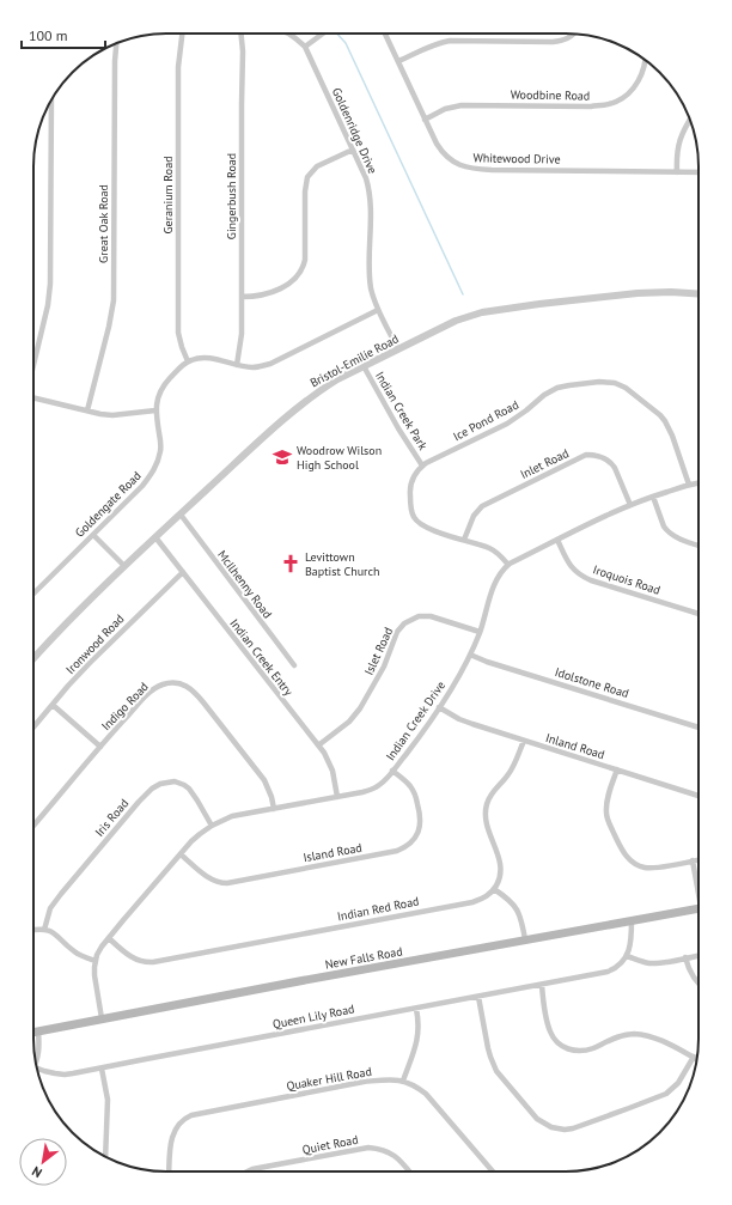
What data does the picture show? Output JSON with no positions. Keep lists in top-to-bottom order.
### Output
{
  "streets": {
    "main road": ["New Falls Road"],
    "street": [
      "Woodbine Road",
      "Goldenridge Drive",
      "Whitewood Drive",
      "Geranium Road",
      "Gingerbush Road",
      "Great Oak Road",
      "Bristol-Emilie Road",
      "Indian Creek Park",
      "Ice Pond Road",
      "Inlet Road",
      "Goldengate Road",
      "Iroquois Road",
      "McIlhenny Road",
      "Ironwood Road",
      "Islet Road",
      "Indian Creek Entry",
      "Idolstone Road",
      "Indigo Road",
      "Indian Creek Drive",
      "Inland Road",
      "Iris Road",
      "Island Road",
      "Indian Red Road",
      "Queen Lily Road",
      "Quaker Hill Road",
      "Quiet Road"
    ]
  },
  "crossings": [
    ["Woodbine Road", "Whitewood Drive"],
    ["Goldenridge Drive", "Bristol-Emilie Road"],
    ["Geranium Road", "Goldengate Road"],
    ["Bristol-Emilie Road", "Indian Creek Park"],
    ["Bristol-Emilie Road", "McIlhenny Road"],
    ["Bristol-Emilie Road", "Indian Creek Entry"],
    ["Indian Creek Park", "Ice Pond Road"],
    ["Ice Pond Road", "Indian Creek Drive"],
    ["Inlet Road", "Indian Creek Drive"],
    ["Iroquois Road", "Indian Creek Drive"],
    ["Ironwood Road", "Indian Creek Entry"],
    ["Islet Road", "Indian Creek Entry"],
    ["Islet Road", "Indian Creek Drive"],
    ["Indian Creek Entry", "Indian Creek Drive"],
    ["Idolstone Road", "Indian Creek Drive"],
    ["Indigo Road", "Indian Creek Drive"],
    ["Indian Creek Drive", "Inland Road"],
    ["Indian Creek Drive", "Iris Road"],
    ["Indian Creek Drive", "Island Road"],
    ["Indian Creek Drive", "Indian Red Road"],
    ["Indian Creek Drive", "New Falls Road"],
    ["New Falls Road", "Queen Lily Road"]
  ],
  "places": {
    "school or university": ["Woodrow Wilson High School"],
    "church": ["Levittown Baptist Church"]
  },
  "scale_bar": "100 m",
  "north": "bottom left"
}
